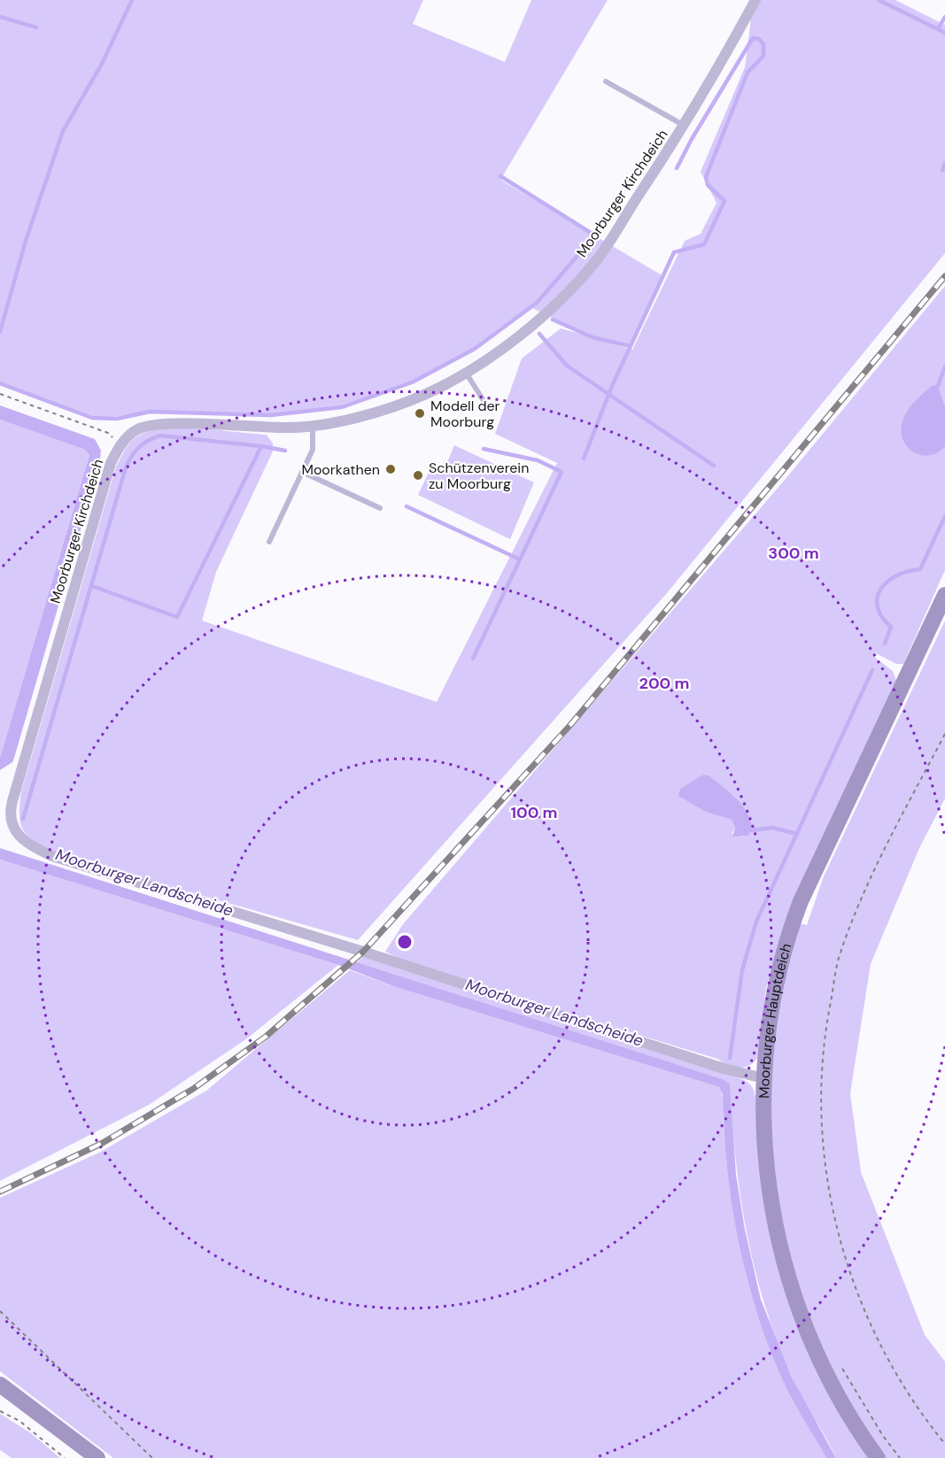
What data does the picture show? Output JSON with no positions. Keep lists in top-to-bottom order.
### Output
{
  "streets": {
    "main road": ["Moorburger Hauptdeich"],
    "street": ["Moorburger Kirchdeich"]
  },
  "crossings": [
    ["Moorburger Kirchdeich", "Moorburger Hauptdeich"]
  ],
  "water": ["Moorburger Landscheide"],
  "places": ["Modell der Moorburg", "Moorkathen", "Schützenverein zu Moorburg"],
  "rings": ["300 m", "200 m", "100 m"]
}
